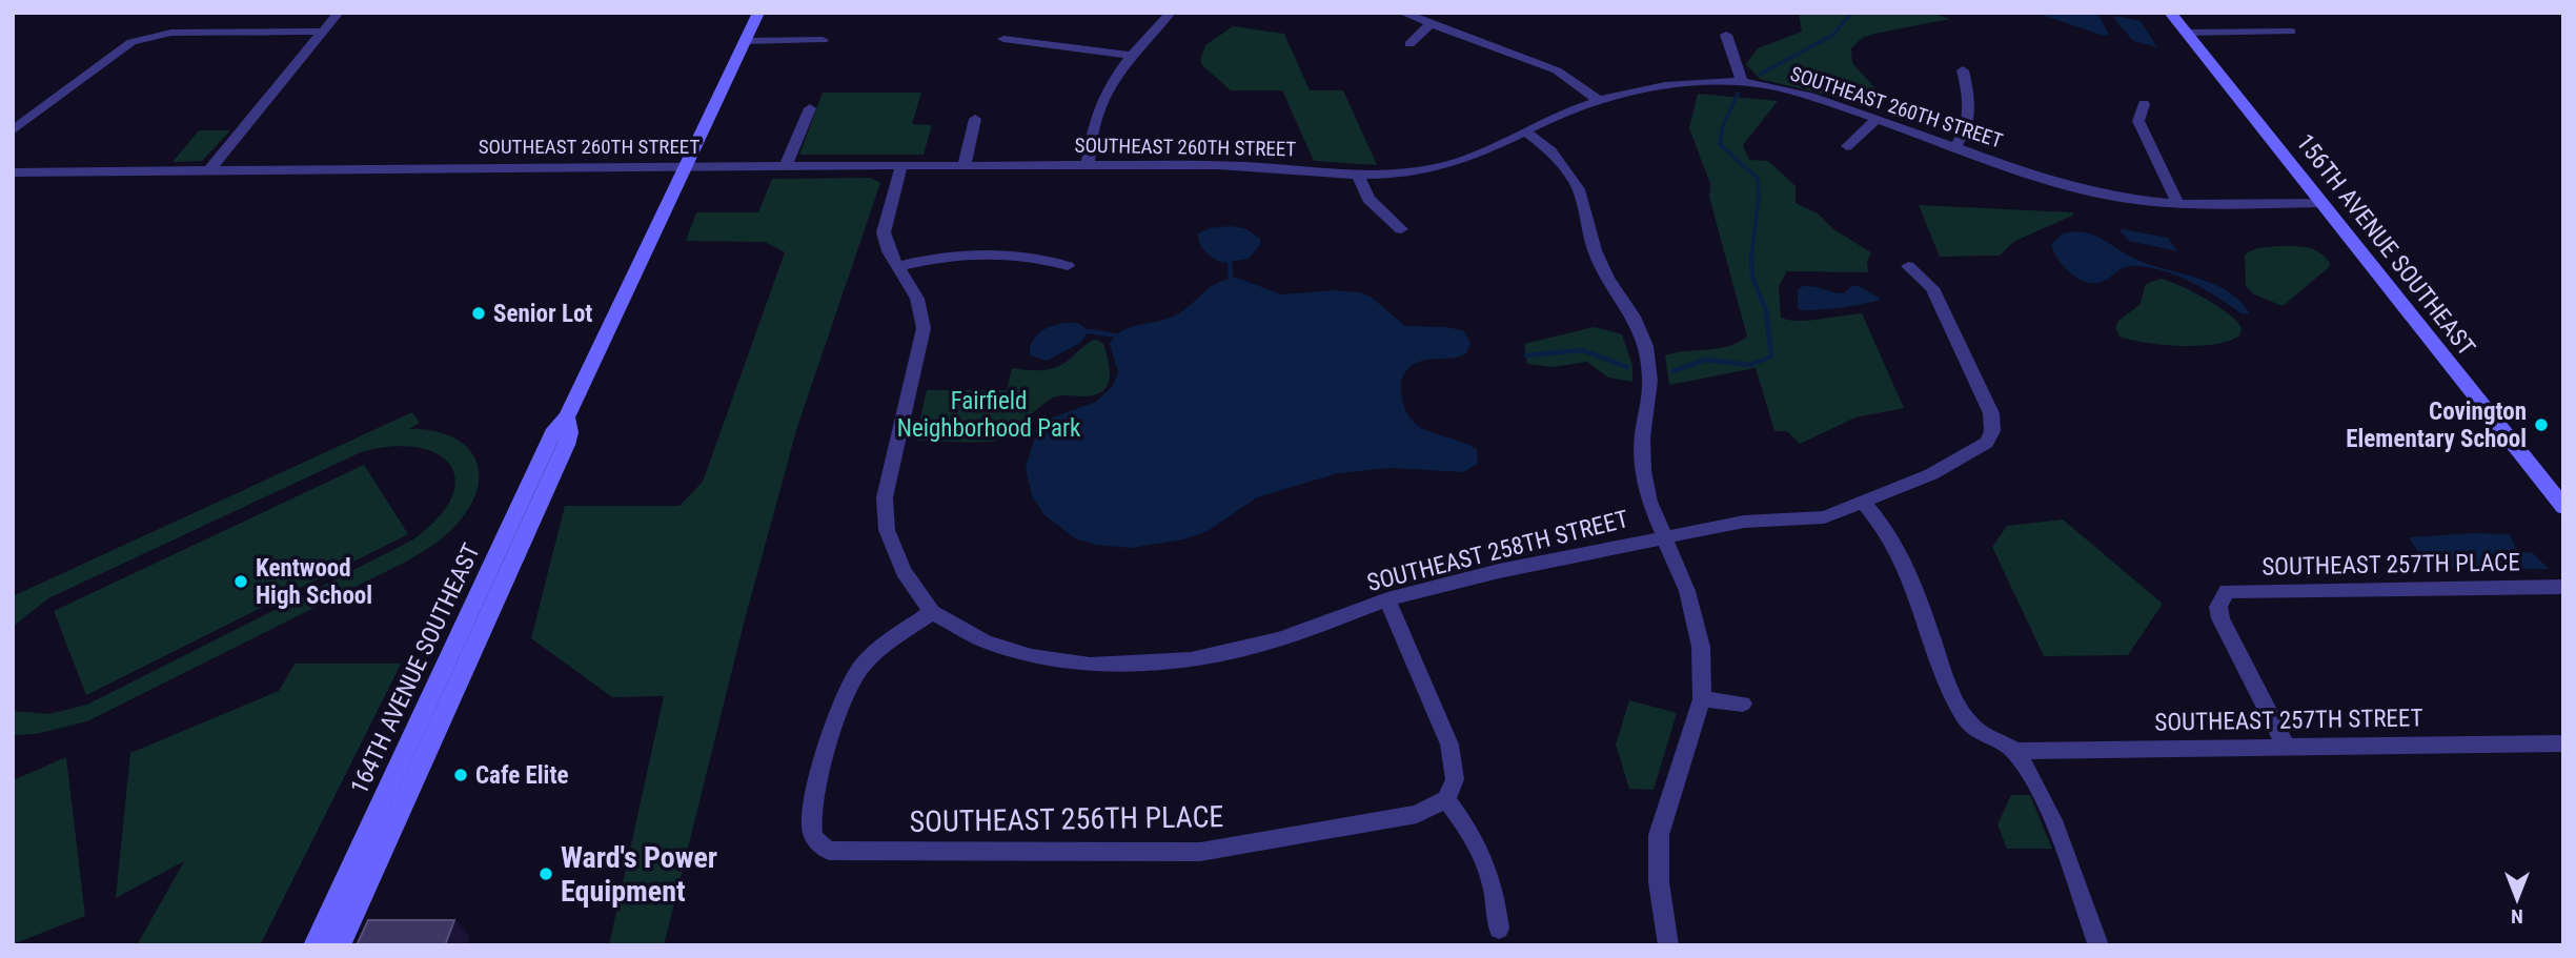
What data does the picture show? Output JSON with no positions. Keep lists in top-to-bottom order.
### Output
{
  "streets": {
    "street": [
      "SOUTHEAST 260TH STREET",
      "156TH AVENUE SOUTHEAST",
      "SOUTHEAST 258TH STREET",
      "SOUTHEAST 257TH PLACE",
      "164TH AVENUE SOUTHEAST",
      "SOUTHEAST 257TH STREET",
      "SOUTHEAST 256TH PLACE"
    ]
  },
  "crossings": [
    ["SOUTHEAST 260TH STREET", "156TH AVENUE SOUTHEAST"],
    ["SOUTHEAST 260TH STREET", "164TH AVENUE SOUTHEAST"],
    ["SOUTHEAST 258TH STREET", "SOUTHEAST 256TH PLACE"],
    ["SOUTHEAST 257TH PLACE", "SOUTHEAST 257TH STREET"]
  ],
  "parks": ["Fairfield Neighborhood Park"],
  "places": [
    "Senior Lot",
    "Covington Elementary School",
    "Kentwood High School",
    "Cafe Elite",
    "Ward's Power Equipment"
  ],
  "north": "bottom"
}
